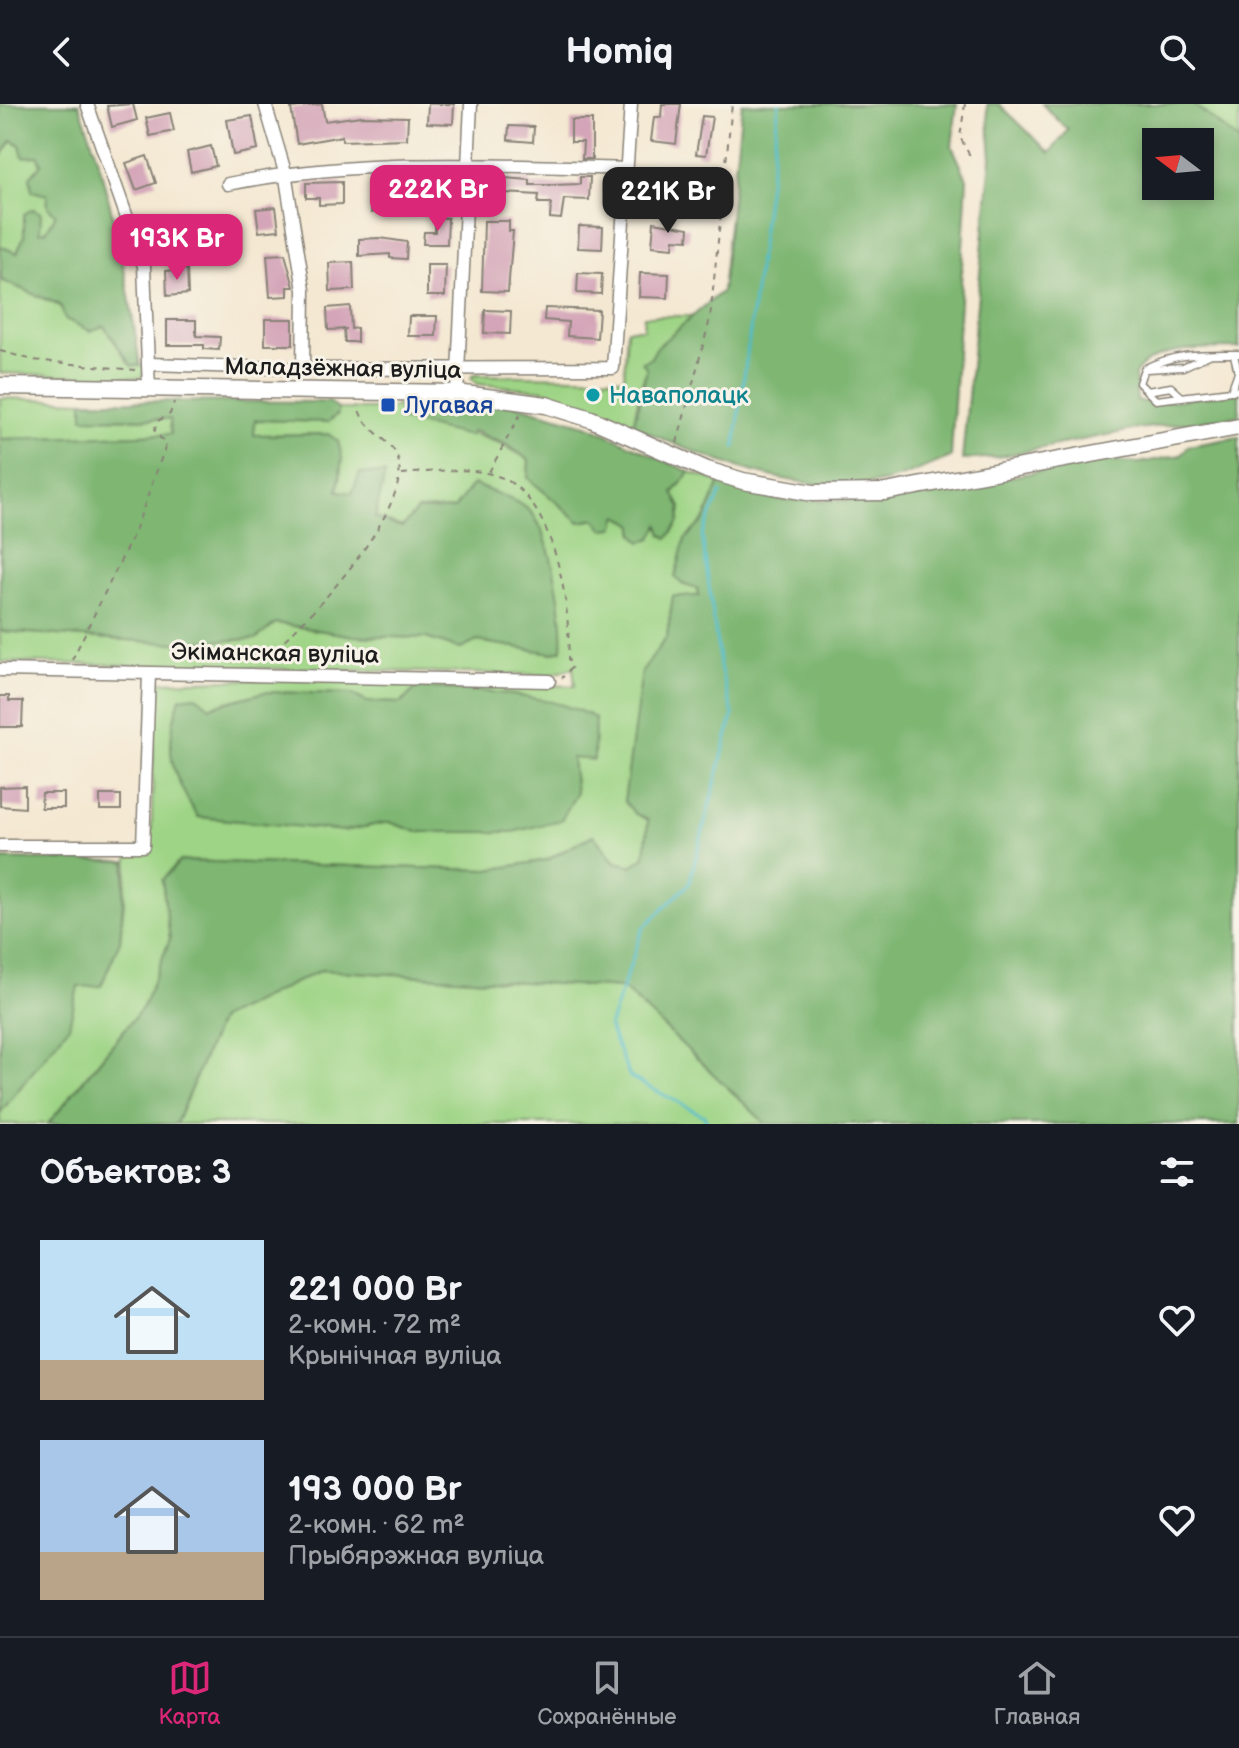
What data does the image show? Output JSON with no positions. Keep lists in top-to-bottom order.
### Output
{
  "streets": {
    "main road": ["Маладзёжная вуліца"],
    "street": ["Экіманская вуліца"]
  },
  "places": {
    "other": ["Наваполацк"],
    "transit": ["Лугавая"]
  },
  "north": "left",
  "page": {
    "header": "Homiq",
    "price": ["222K Br", "221K Br", "193K Br"],
    "heading": "Объектов: 3",
    "list": [
      {
        "name": "221 000 Br",
        "note": "2-комн. · 72 m² · Крынічная вуліца"
      },
      {
        "name": "193 000 Br",
        "note": "2-комн. · 62 m² · Прыбярэжная вуліца"
      }
    ],
    "tabs": ["Карта", "Сохранённые", "Главная"]
  }
}
